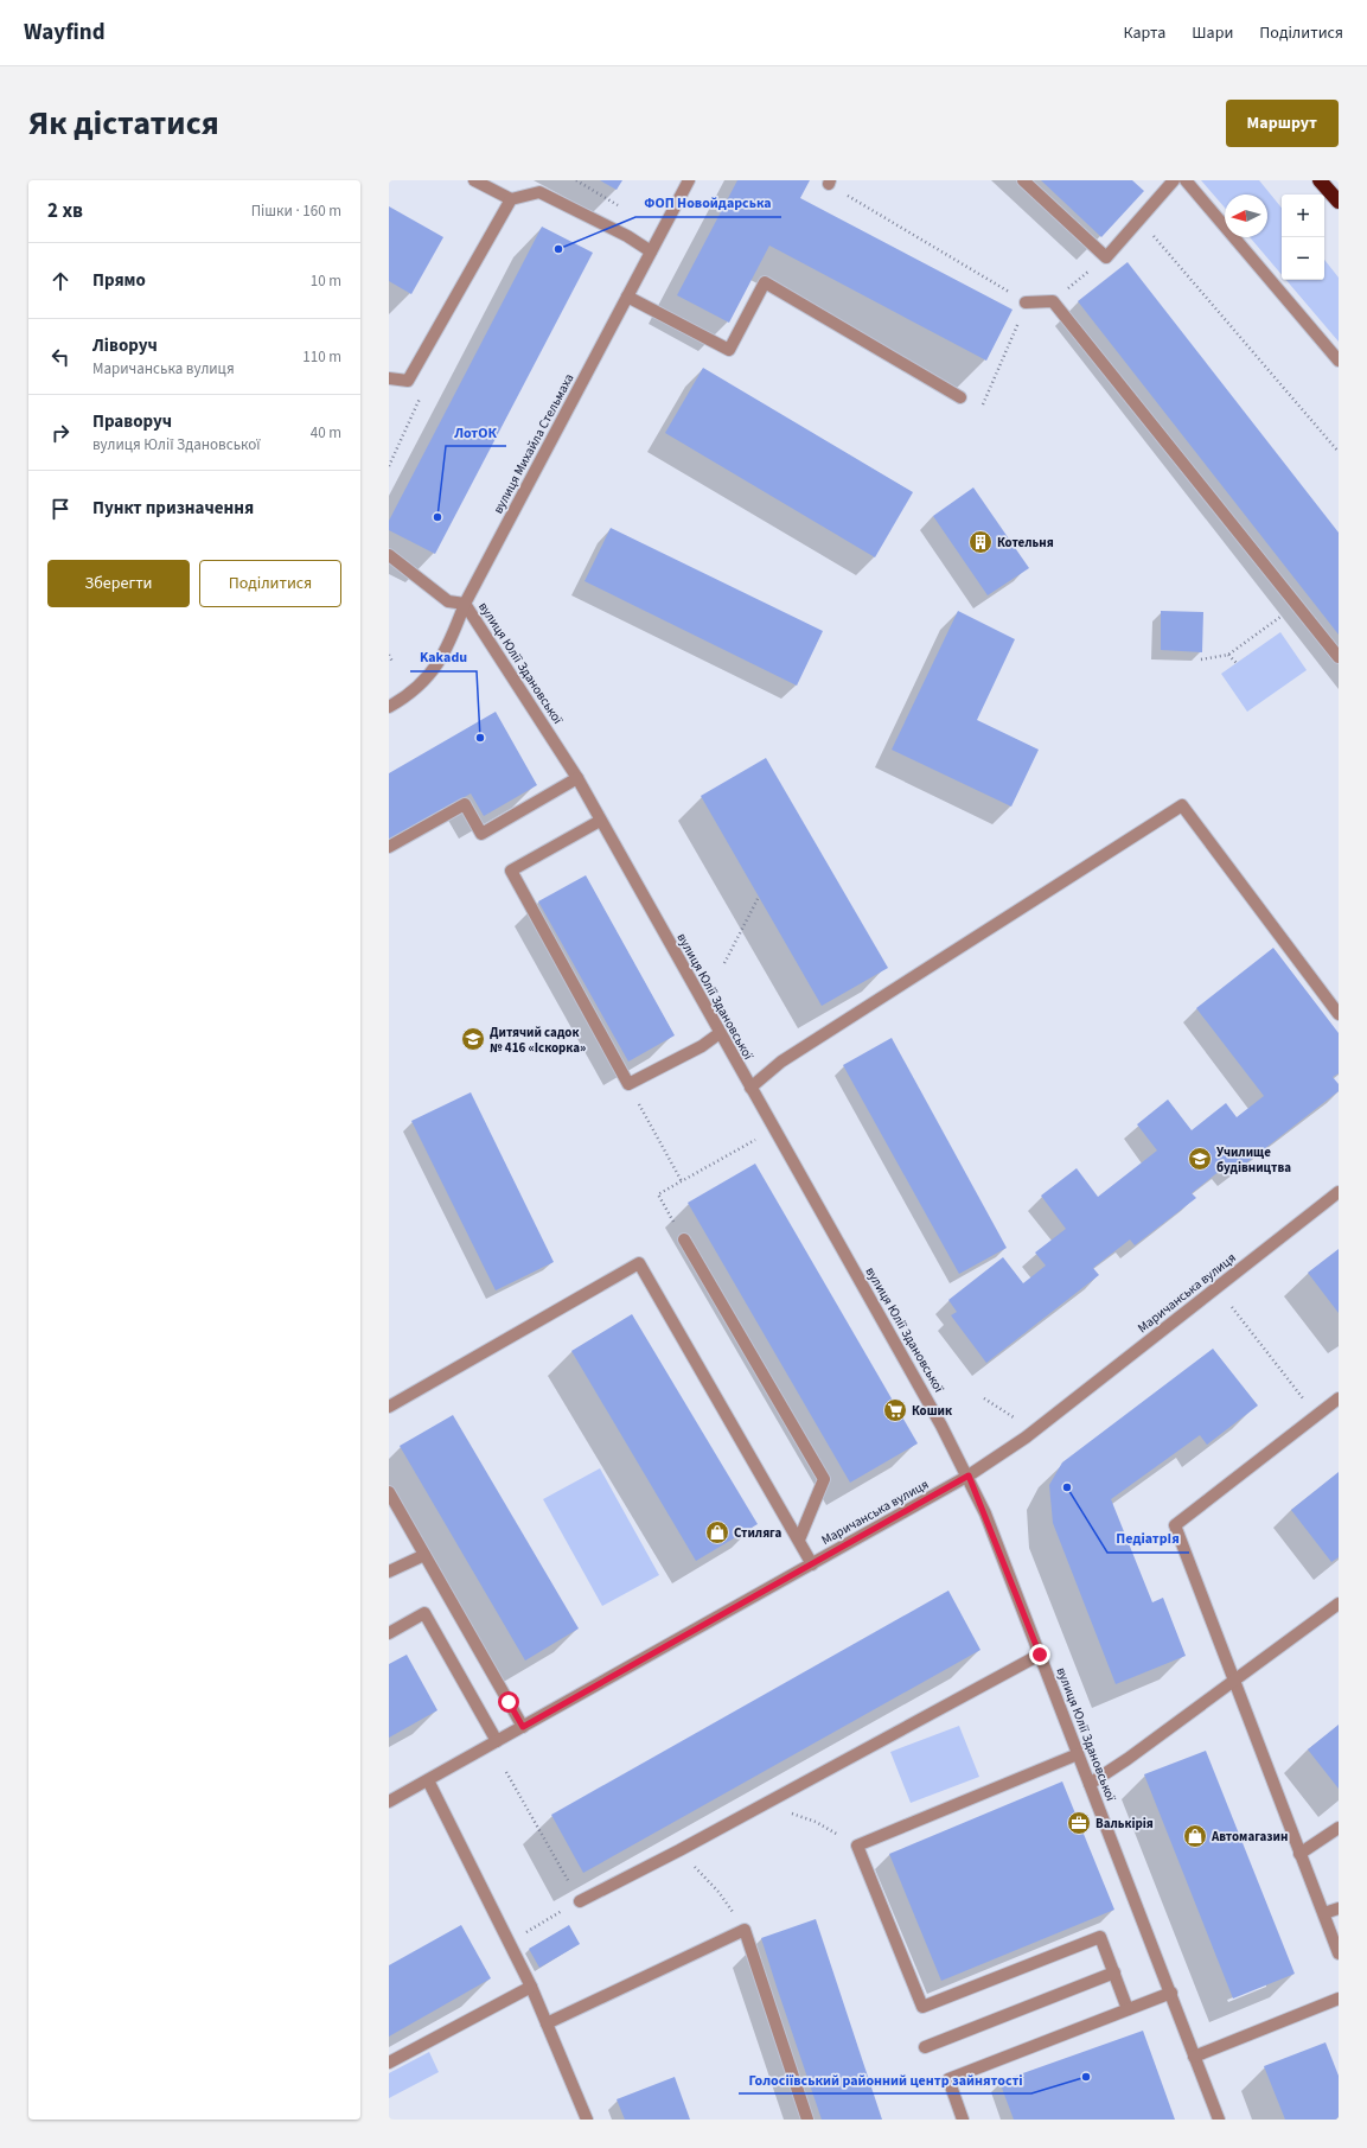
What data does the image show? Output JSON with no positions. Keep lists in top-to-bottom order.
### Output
{
  "streets": {
    "street": ["вулиця Михайла Стельмаха", "вулиця Юлії Здановської", "Маричанська вулиця"]
  },
  "crossings": [
    ["вулиця Михайла Стельмаха", "вулиця Юлії Здановської"],
    ["вулиця Юлії Здановської", "Маричанська вулиця"]
  ],
  "places": {
    "other": [
      "ФОП Новойдарська",
      "ЛотОК",
      "Kakadu",
      "ПедіатрІя",
      "Голосіївський районний центр зайнятості"
    ],
    "building": ["Котельня"],
    "school or university": ["Дитячий садок № 416 «Іскорка»", "Училище будівництва"],
    "supermarket": ["Кошик"],
    "shop": ["Стиляга", "Автомагазин"],
    "office": ["Валькірія"]
  },
  "north": "left",
  "page": {
    "header": "Wayfind",
    "nav": ["Карта", "Шари", "Поділитися"],
    "title": "Як дістатися",
    "buttons": [
      "Маршрут",
      ["Зберегти", "Поділитися"]
    ],
    "heading": ["2 хв", "Пішки · 160 m"],
    "map_buttons": ["+", "−"],
    "list": [
      ["Прямо", "10 m"],
      ["Ліворуч", "Маричанська вулиця", "110 m"],
      ["Праворуч", "вулиця Юлії Здановської", "40 m"],
      "Пункт призначення"
    ]
  }
}
